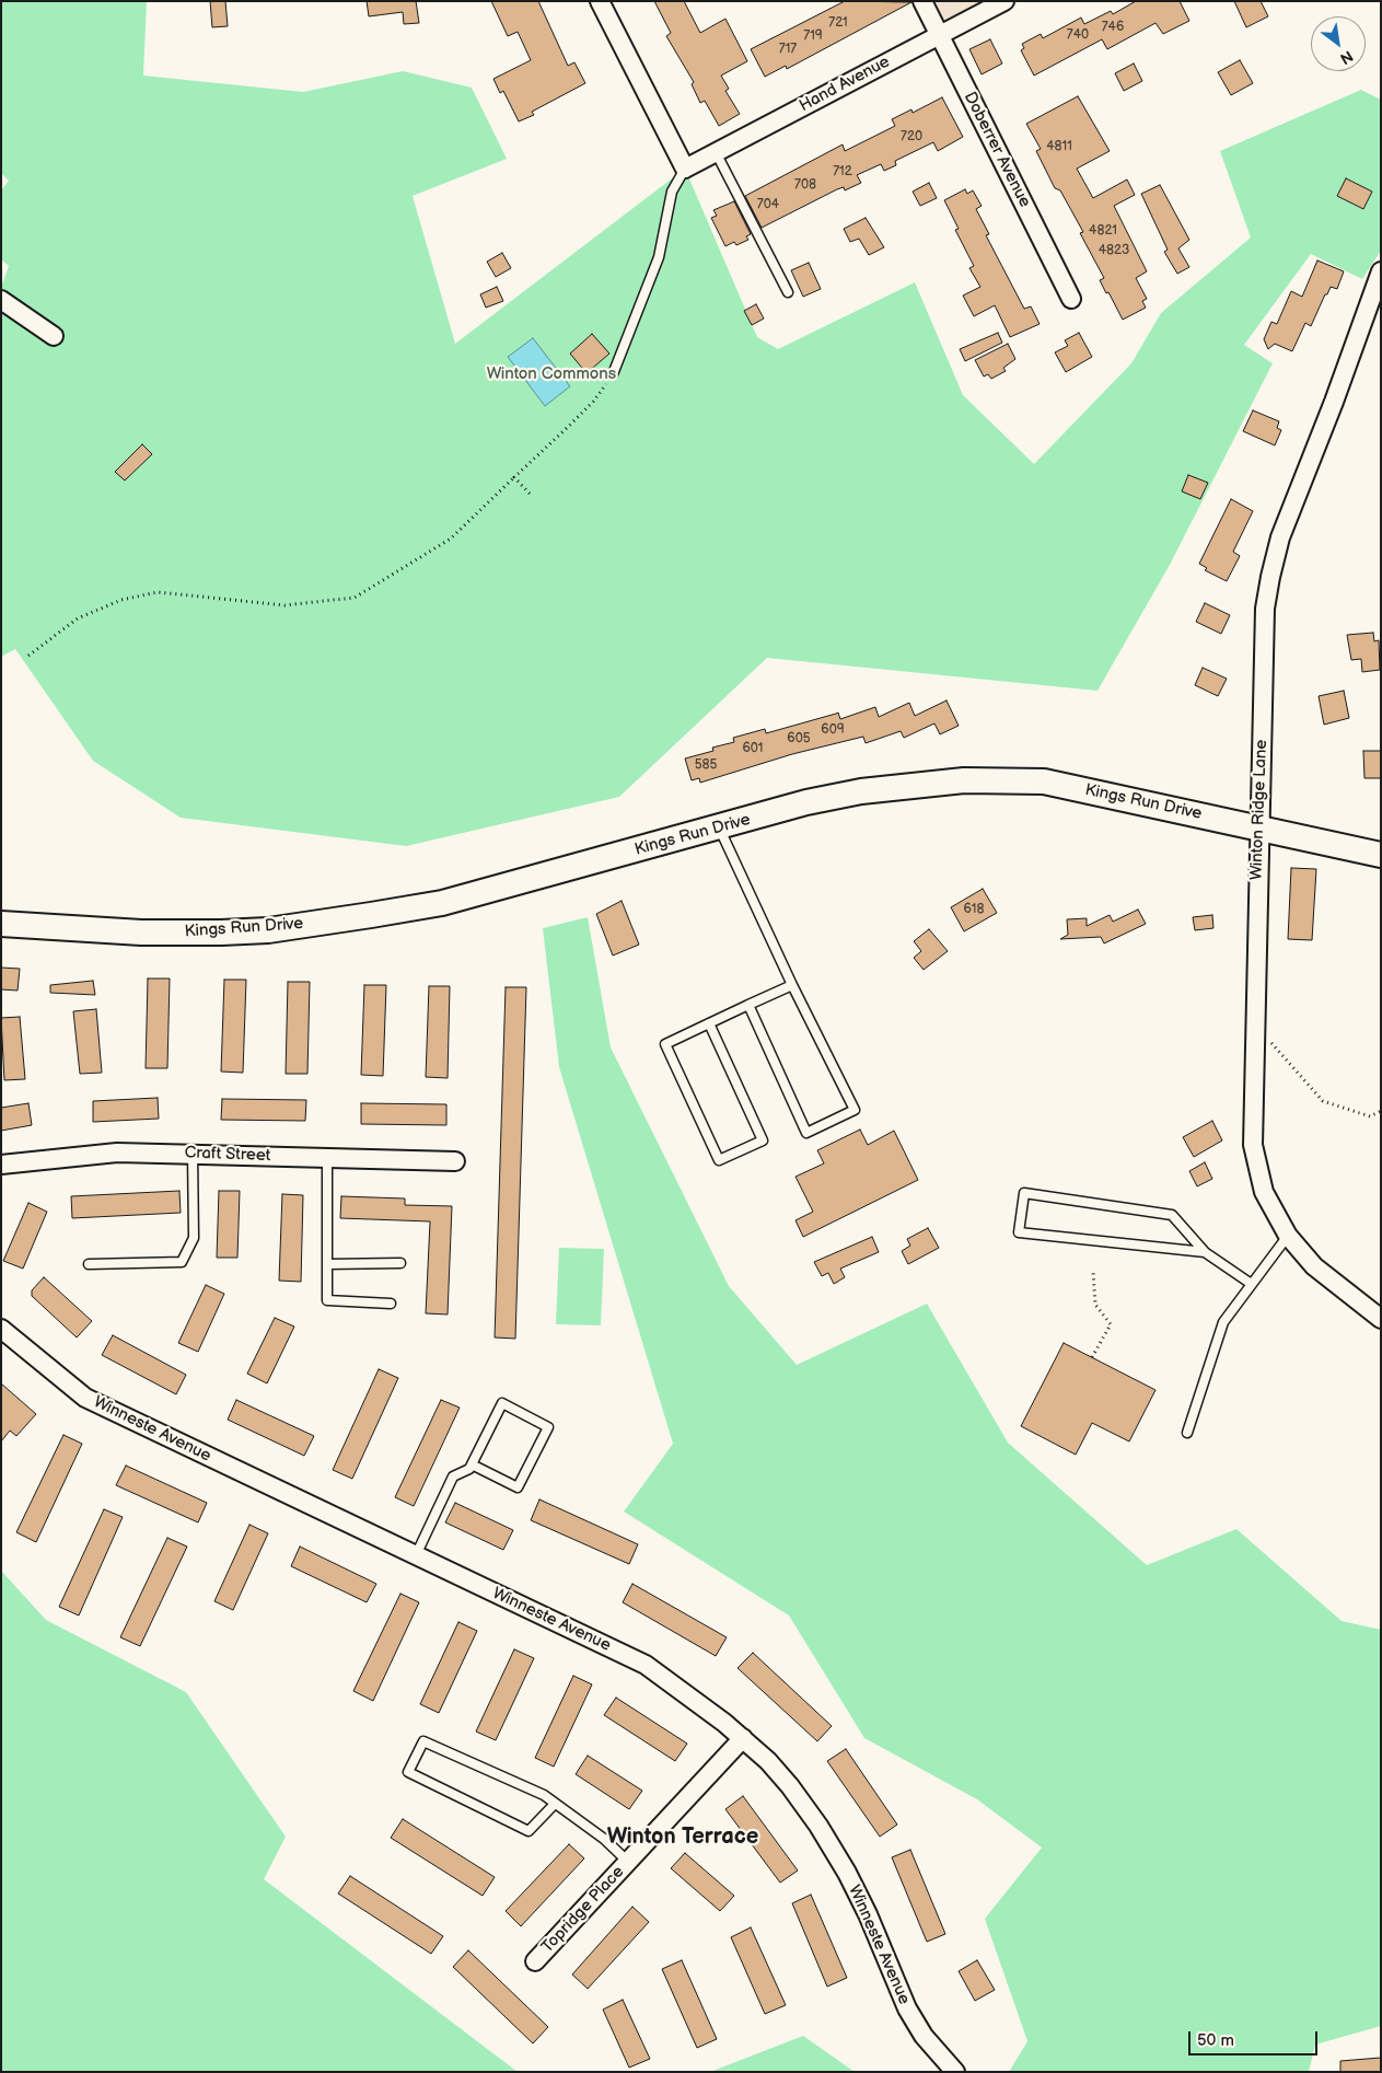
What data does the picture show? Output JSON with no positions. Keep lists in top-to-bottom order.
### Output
{
  "streets": {
    "street": [
      "Hand Avenue",
      "Doberrer Avenue",
      "Kings Run Drive",
      "Winton Ridge Lane",
      "Craft Street",
      "Winneste Avenue",
      "Topridge Place"
    ]
  },
  "crossings": [
    ["Hand Avenue", "Doberrer Avenue"],
    ["Kings Run Drive", "Winton Ridge Lane"],
    ["Winneste Avenue", "Topridge Place"]
  ],
  "districts": ["Winton Terrace"],
  "parks": ["Winton Commons"],
  "house_numbers": [
    "721",
    "746",
    "740",
    "719",
    "717",
    "720",
    "4811",
    "712",
    "708",
    "704",
    "4821",
    "4823",
    "609",
    "605",
    "601",
    "585",
    "618"
  ],
  "scale_bar": "50 m",
  "north": "bottom right"
}
